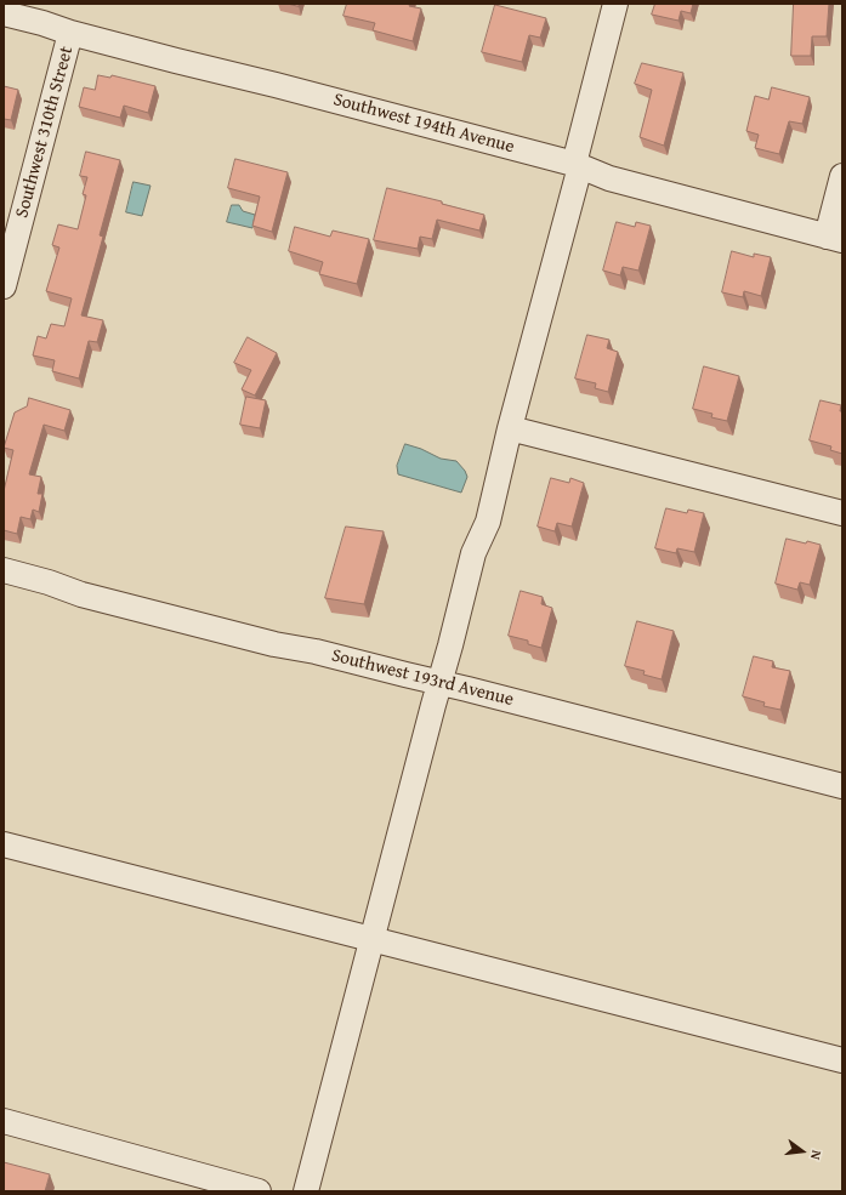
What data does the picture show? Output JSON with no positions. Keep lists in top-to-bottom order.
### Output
{
  "streets": {
    "street": ["Southwest 194th Avenue", "Southwest 310th Street", "Southwest 193rd Avenue"]
  },
  "crossings": [
    ["Southwest 194th Avenue", "Southwest 310th Street"]
  ],
  "north": "right"
}
